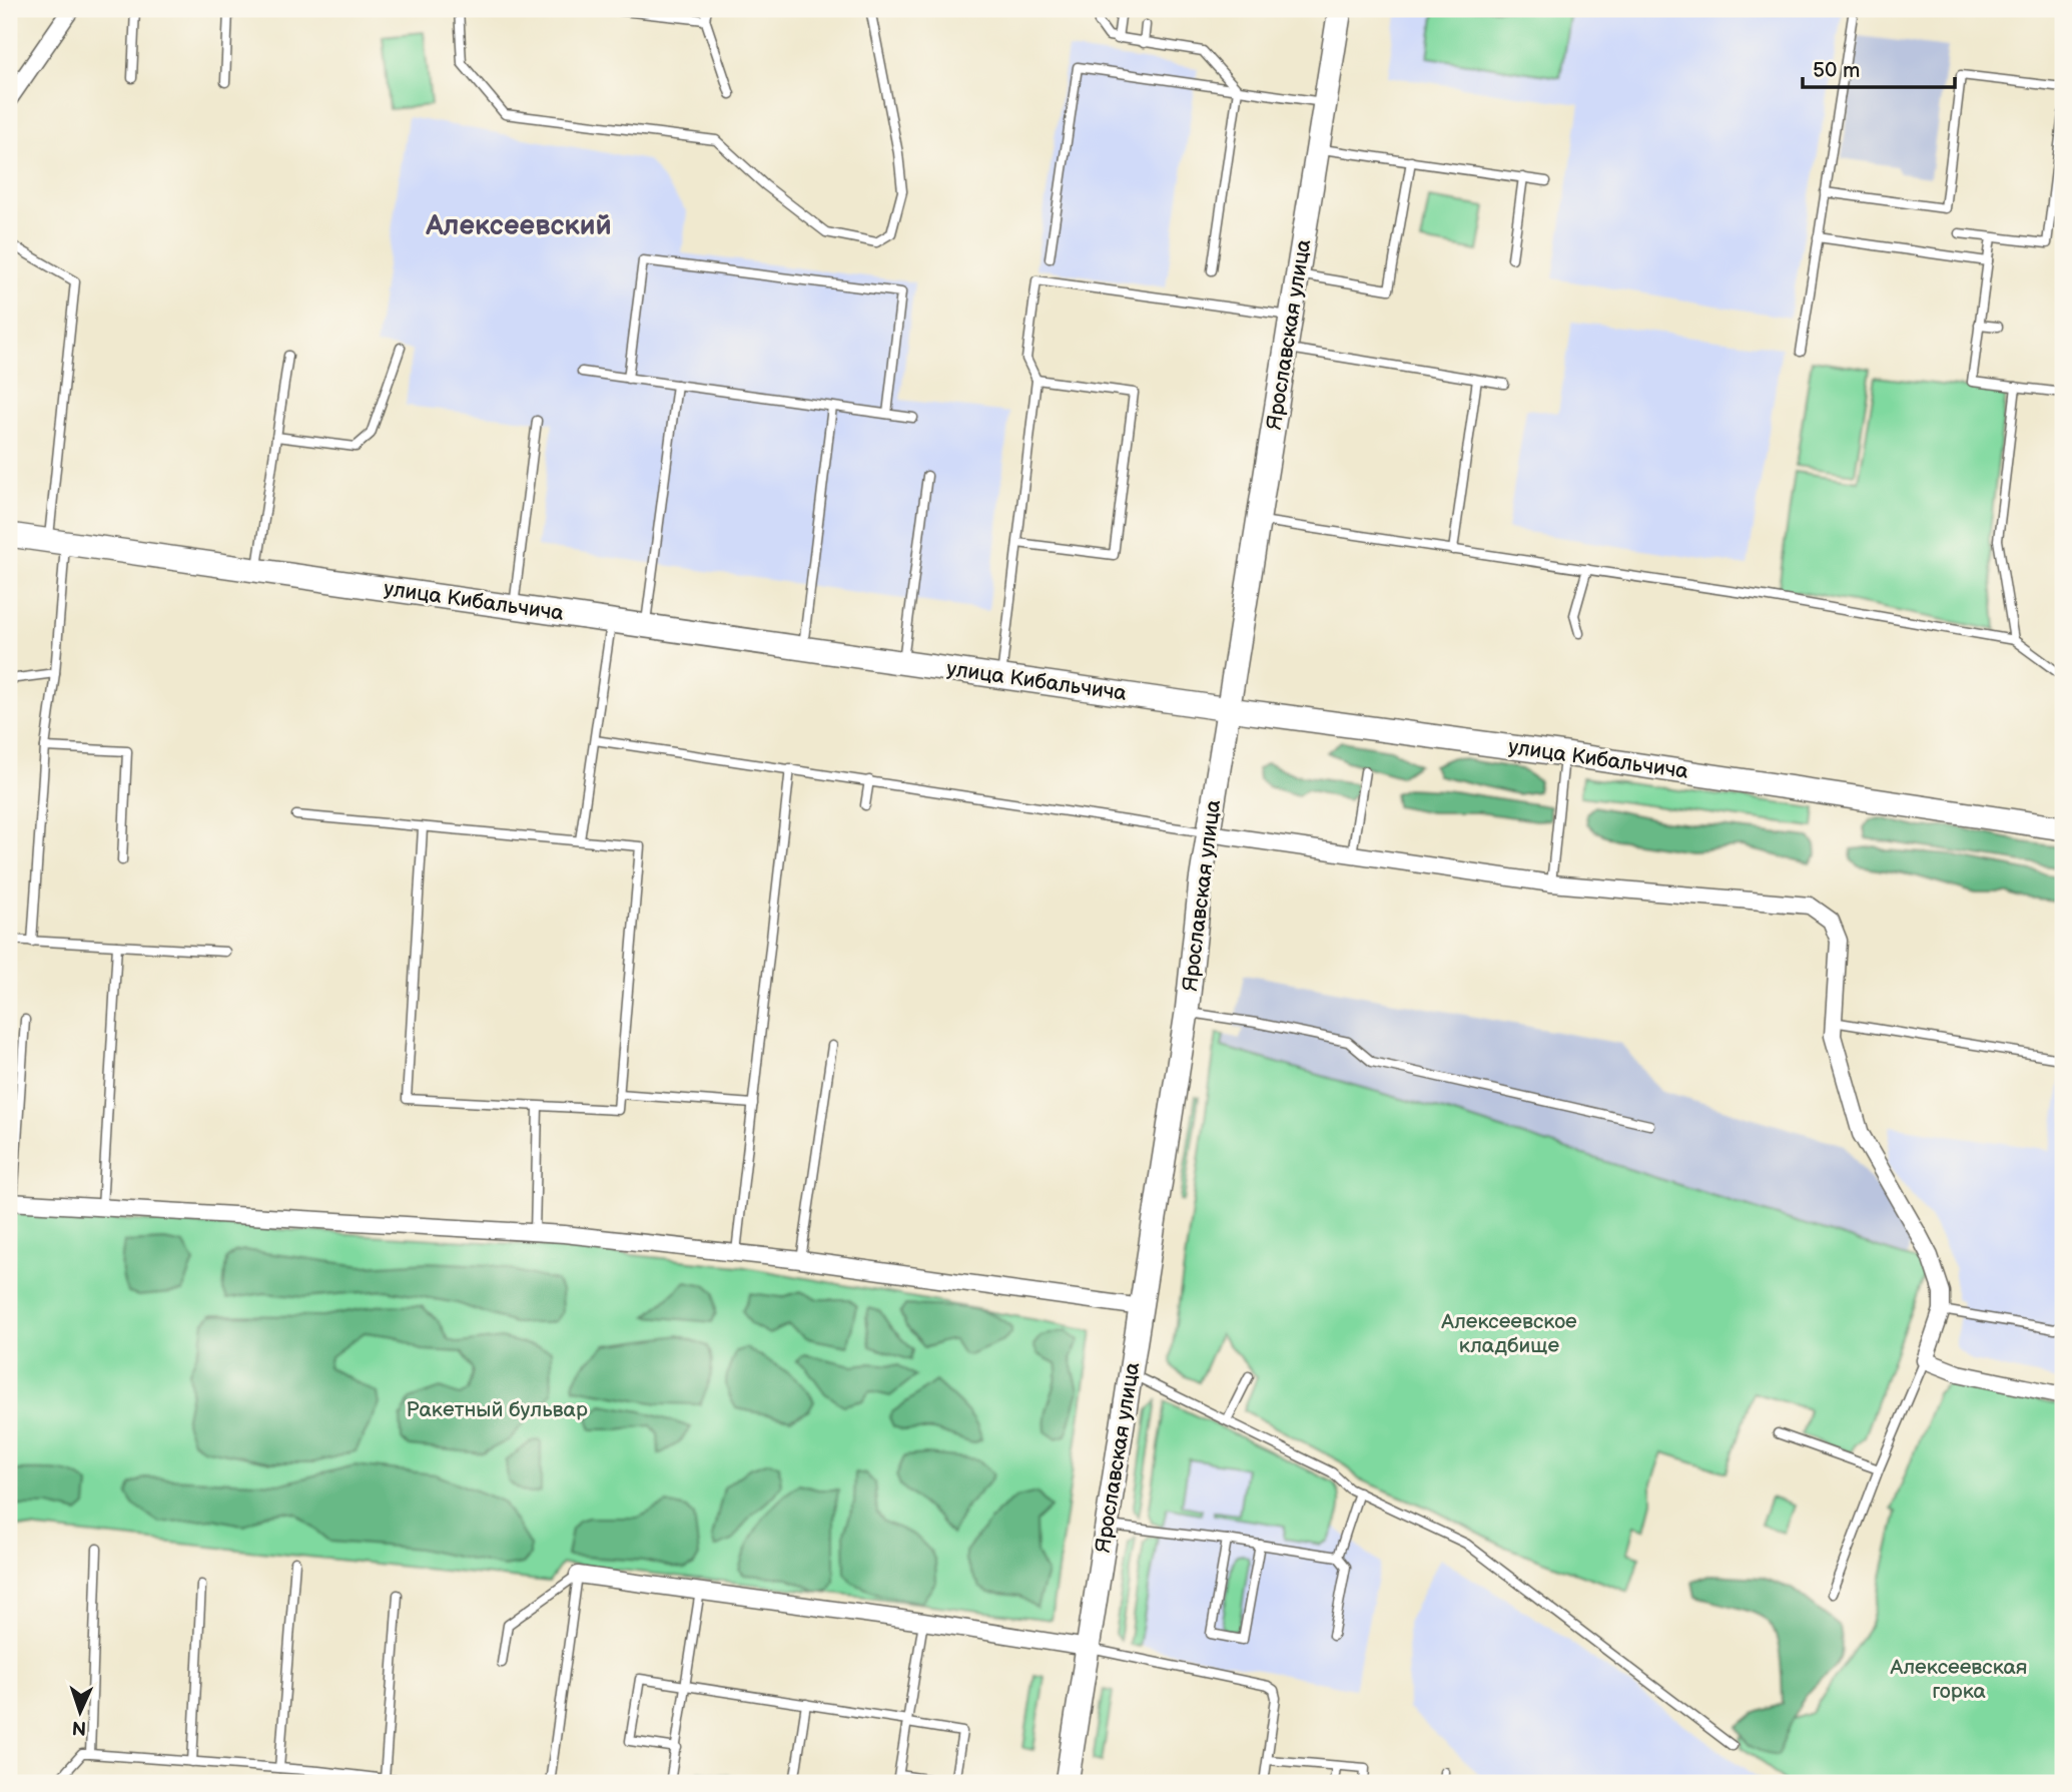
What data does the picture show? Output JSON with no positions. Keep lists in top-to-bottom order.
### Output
{
  "streets": {
    "street": ["Ярославская улица", "улица Кибальчича"]
  },
  "crossings": [
    ["Ярославская улица", "улица Кибальчича"]
  ],
  "districts": ["Алексеевский"],
  "parks": ["Алексеевское кладбище", "Ракетный бульвар", "Алексеевская горка"],
  "scale_bar": "50 m",
  "north": "bottom"
}
